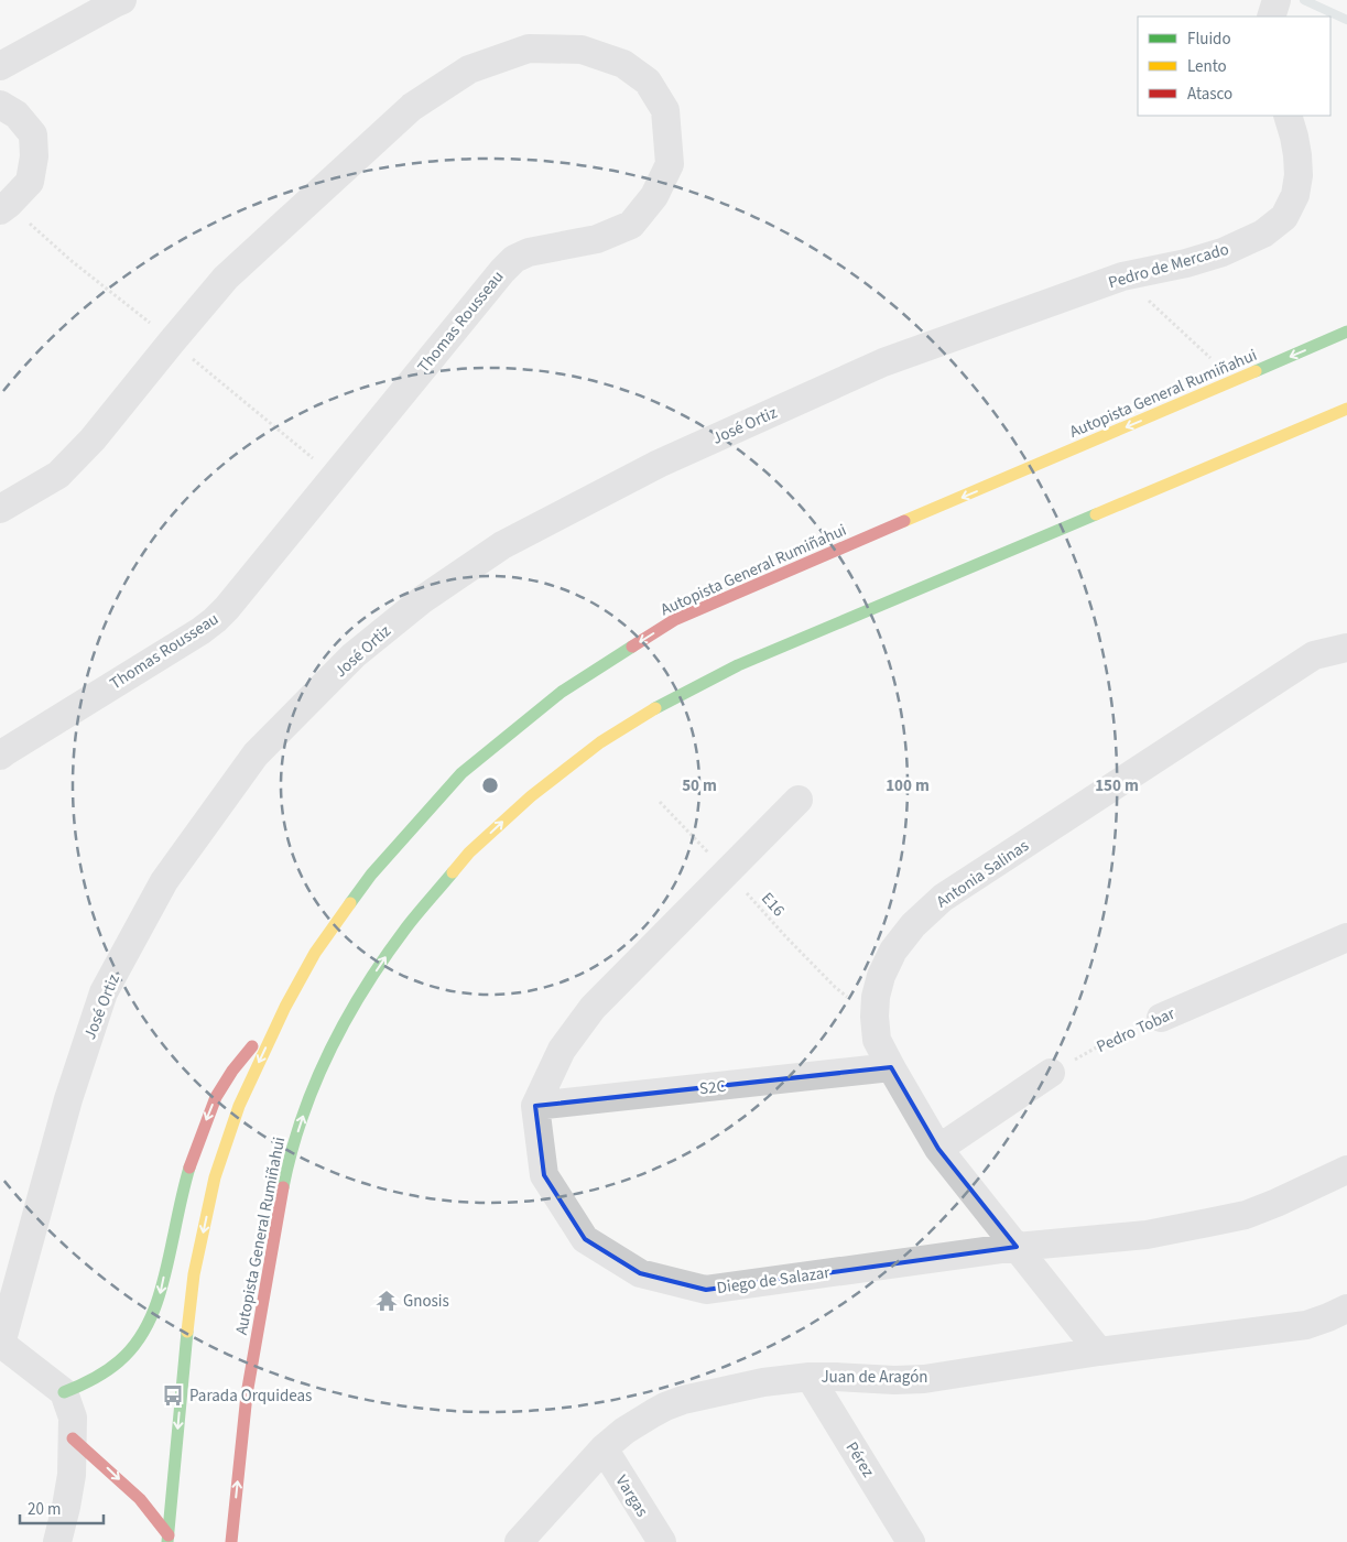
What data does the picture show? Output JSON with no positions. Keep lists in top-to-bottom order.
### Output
{
  "streets": {
    "highway": ["Autopista General Rumiñahui"],
    "street": [
      "Pedro de Mercado",
      "Thomas Rousseau",
      "José Ortiz",
      "Antonia Salinas",
      "Pedro Tobar",
      "S2C",
      "Diego de Salazar",
      "Juan de Aragón",
      "Pérez",
      "Vargas"
    ],
    "path": ["E16"]
  },
  "crossings": [
    ["Pedro de Mercado", "José Ortiz"],
    ["Antonia Salinas", "E16"],
    ["Antonia Salinas", "S2C"],
    ["Antonia Salinas", "Diego de Salazar"],
    ["Antonia Salinas", "Juan de Aragón"],
    ["S2C", "Diego de Salazar"],
    ["Juan de Aragón", "Pérez"],
    ["Juan de Aragón", "Vargas"]
  ],
  "places": {
    "temple": ["Gnosis"],
    "bus stop": ["Parada Orquideas"]
  },
  "legend": ["Fluido", "Lento", "Atasco"],
  "scale_bar": "20 m",
  "rings": ["50 m", "100 m", "150 m"]
}
